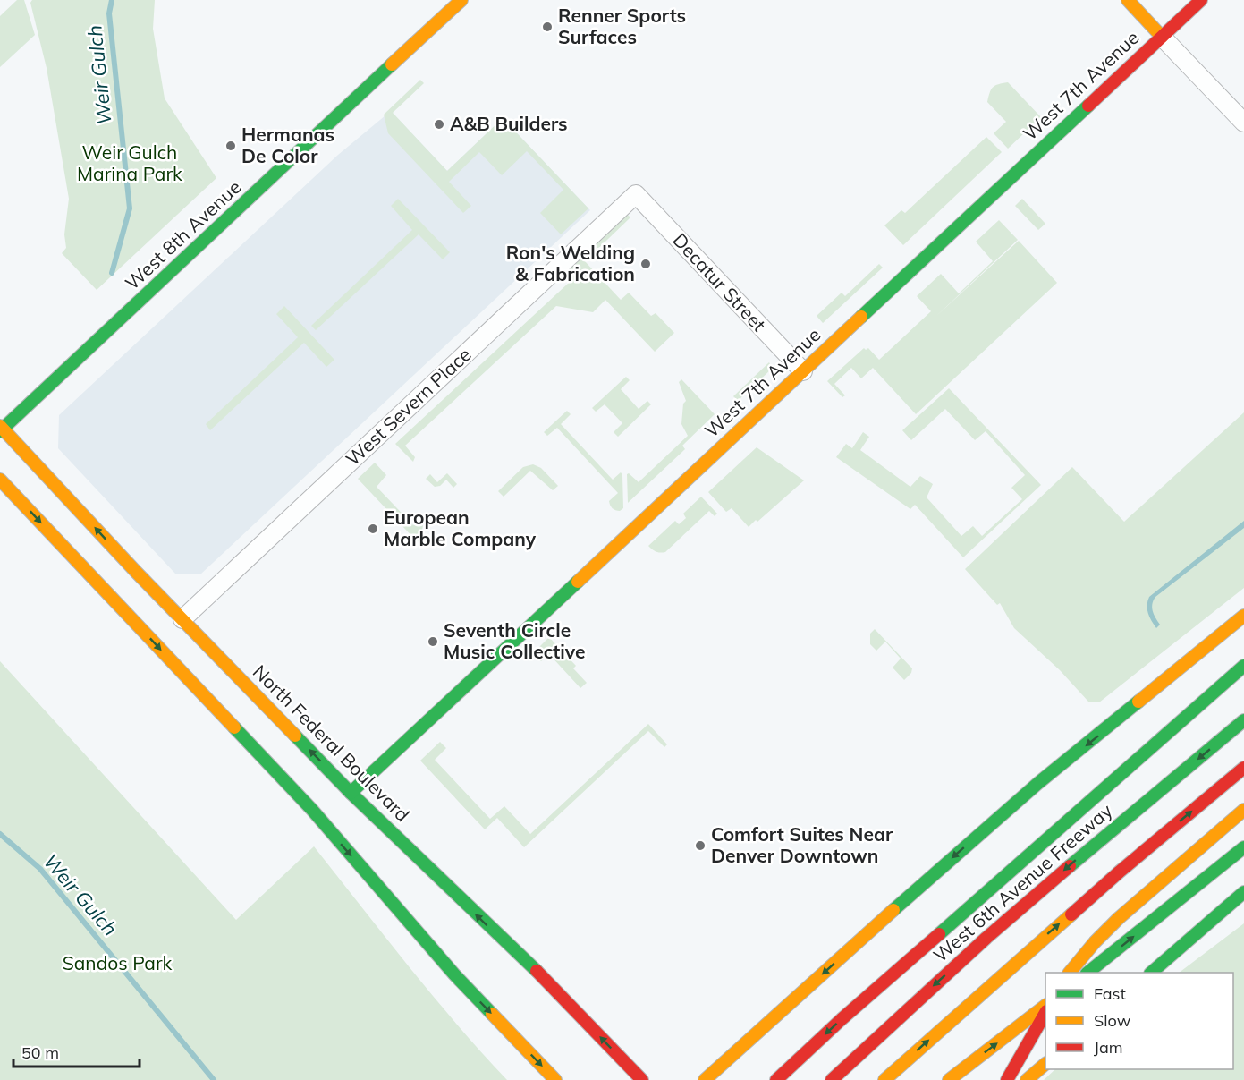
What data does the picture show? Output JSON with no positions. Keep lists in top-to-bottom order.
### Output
{
  "streets": {
    "main road": [
      "West 7th Avenue",
      "West 8th Avenue",
      "North Federal Boulevard",
      "West 6th Avenue Freeway"
    ],
    "street": ["Decatur Street", "West Severn Place"]
  },
  "crossings": [
    ["West 7th Avenue", "Decatur Street"],
    ["West 7th Avenue", "North Federal Boulevard"],
    ["West 8th Avenue", "North Federal Boulevard"],
    ["Decatur Street", "West Severn Place"],
    ["West Severn Place", "North Federal Boulevard"]
  ],
  "water": ["Weir Gulch"],
  "parks": ["Weir Gulch Marina Park", "Sandos Park"],
  "places": [
    "Renner Sports Surfaces",
    "A&B Builders",
    "Hermanas De Color",
    "Ron's Welding & Fabrication",
    "European Marble Company",
    "Seventh Circle Music Collective",
    "Comfort Suites Near Denver Downtown"
  ],
  "legend": ["Fast", "Slow", "Jam"],
  "scale_bar": "50 m"
}
